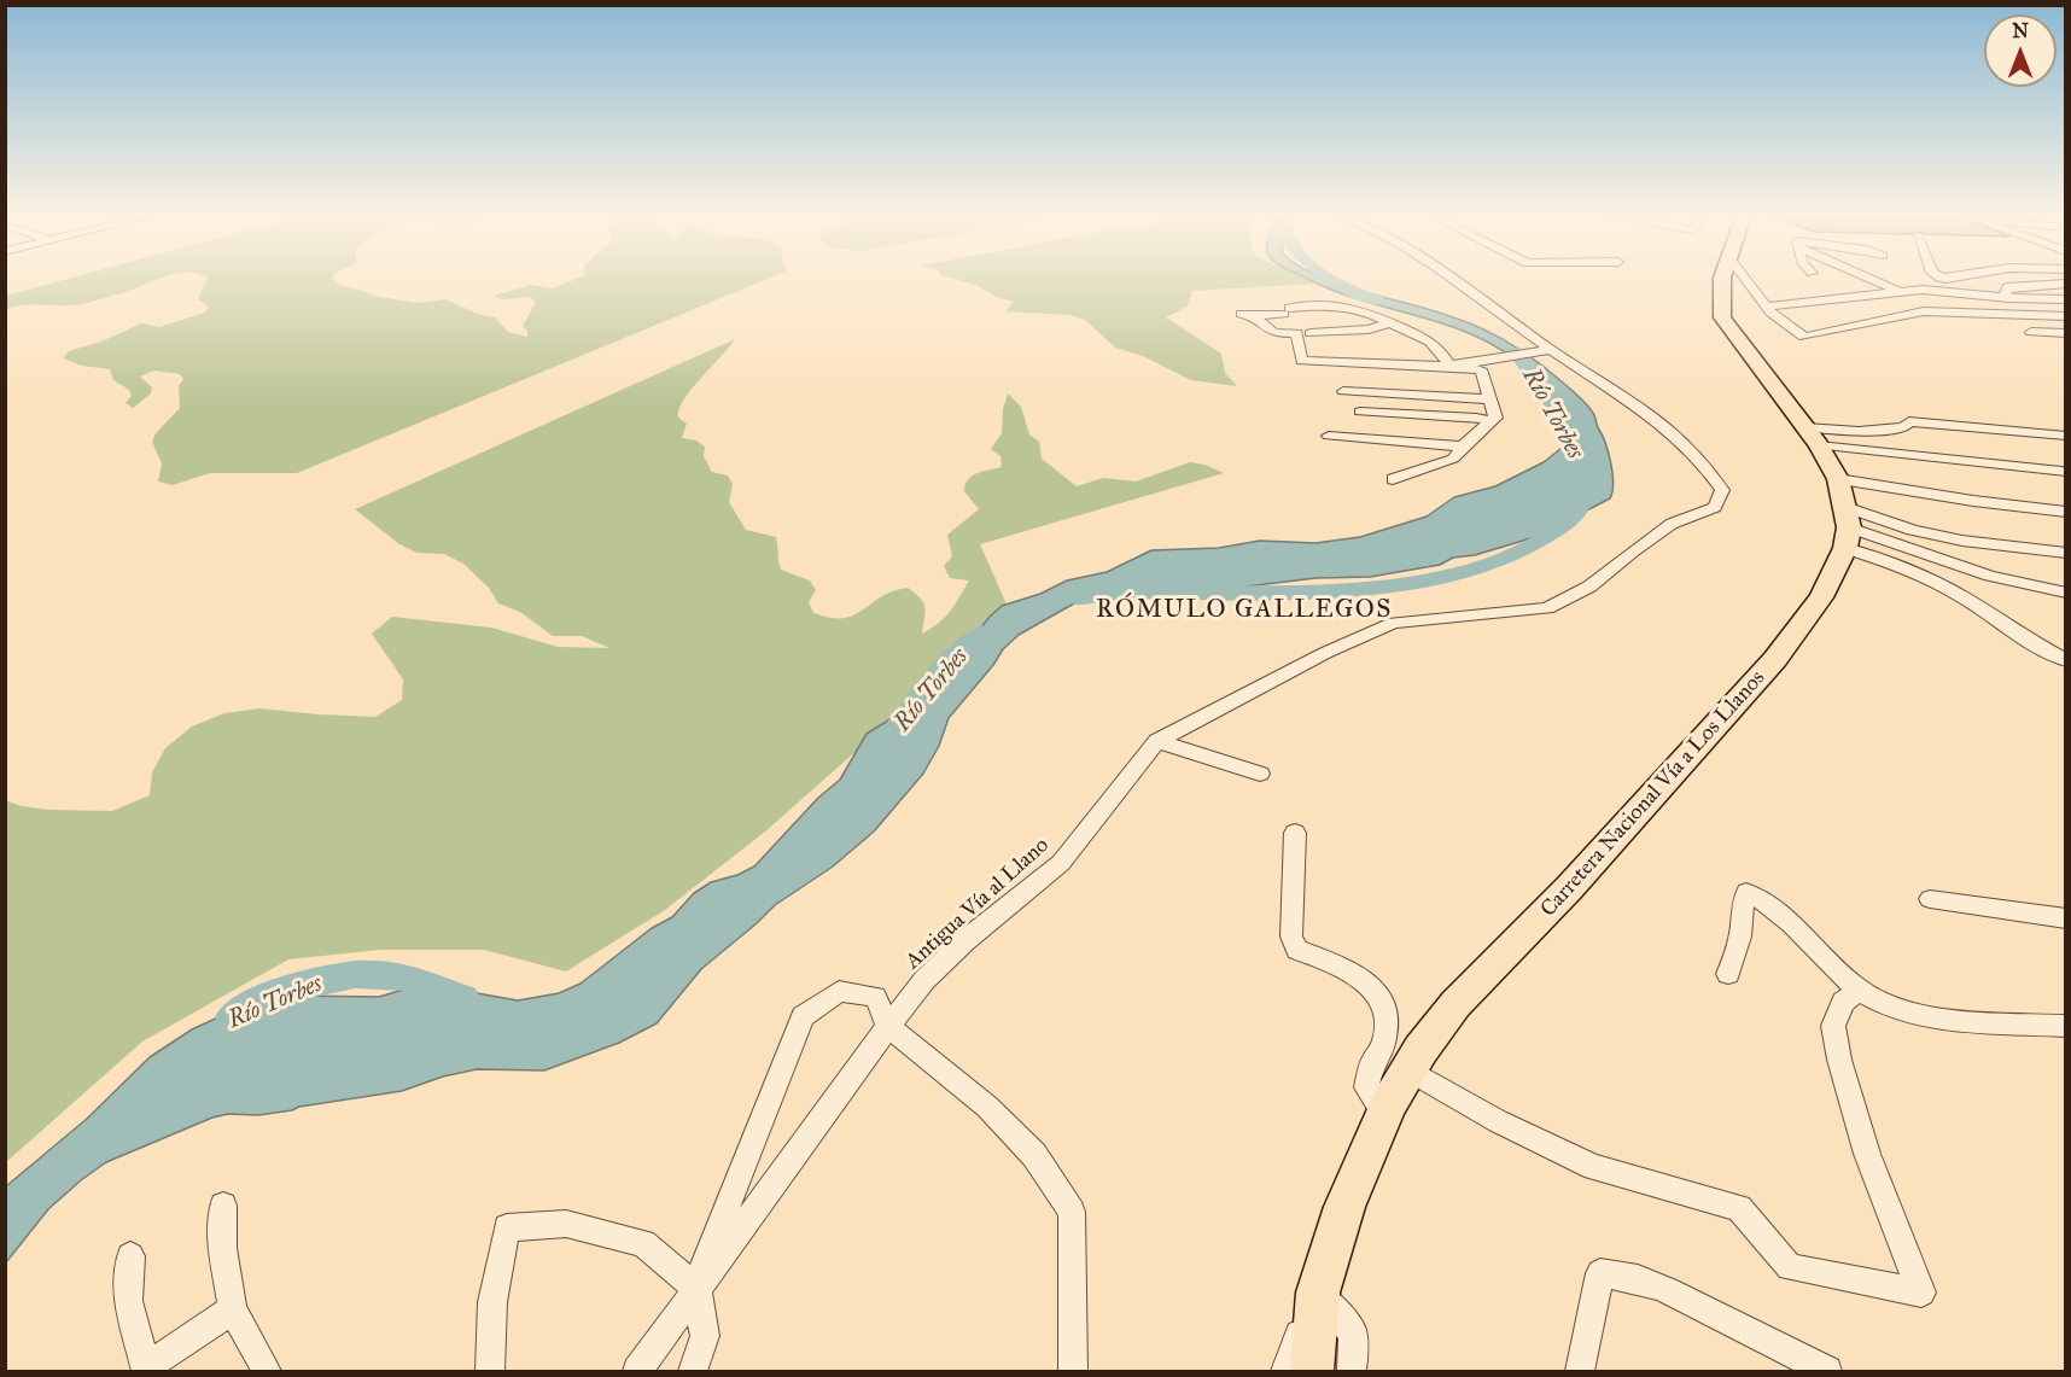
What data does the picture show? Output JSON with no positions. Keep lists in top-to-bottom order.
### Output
{
  "streets": {
    "highway": ["Carretera Nacional Vía a Los Llanos"],
    "street": ["Antigua Vía al Llano"]
  },
  "districts": ["RÓMULO GALLEGOS"],
  "water": ["Río Torbes"],
  "north": "top"
}
